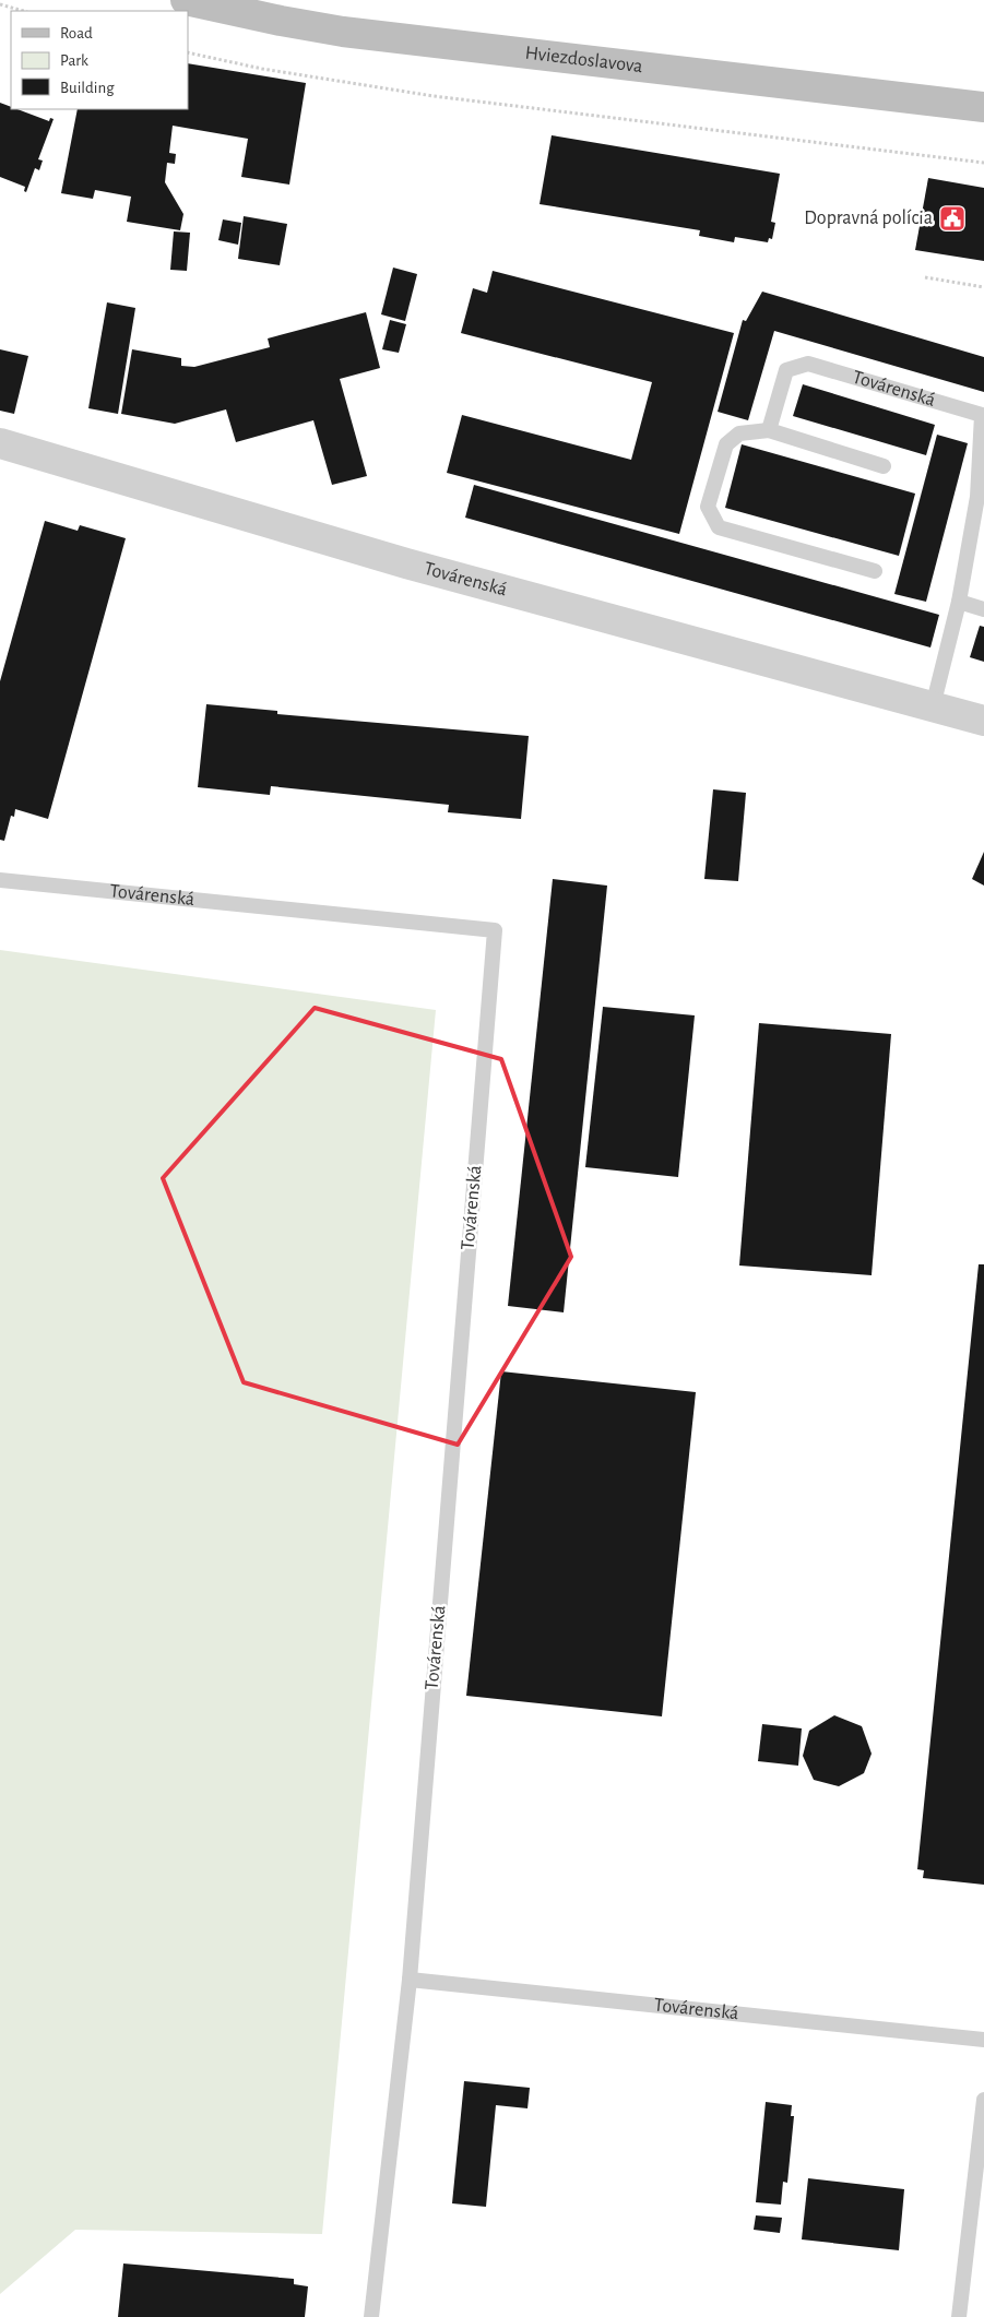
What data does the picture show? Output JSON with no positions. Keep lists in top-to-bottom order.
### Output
{
  "streets": {
    "main road": ["Hviezdoslavova"],
    "street": ["Továrenská"]
  },
  "places": {
    "public building": ["Dopravná polícia"]
  },
  "legend": ["Road", "Park", "Building"]
}
